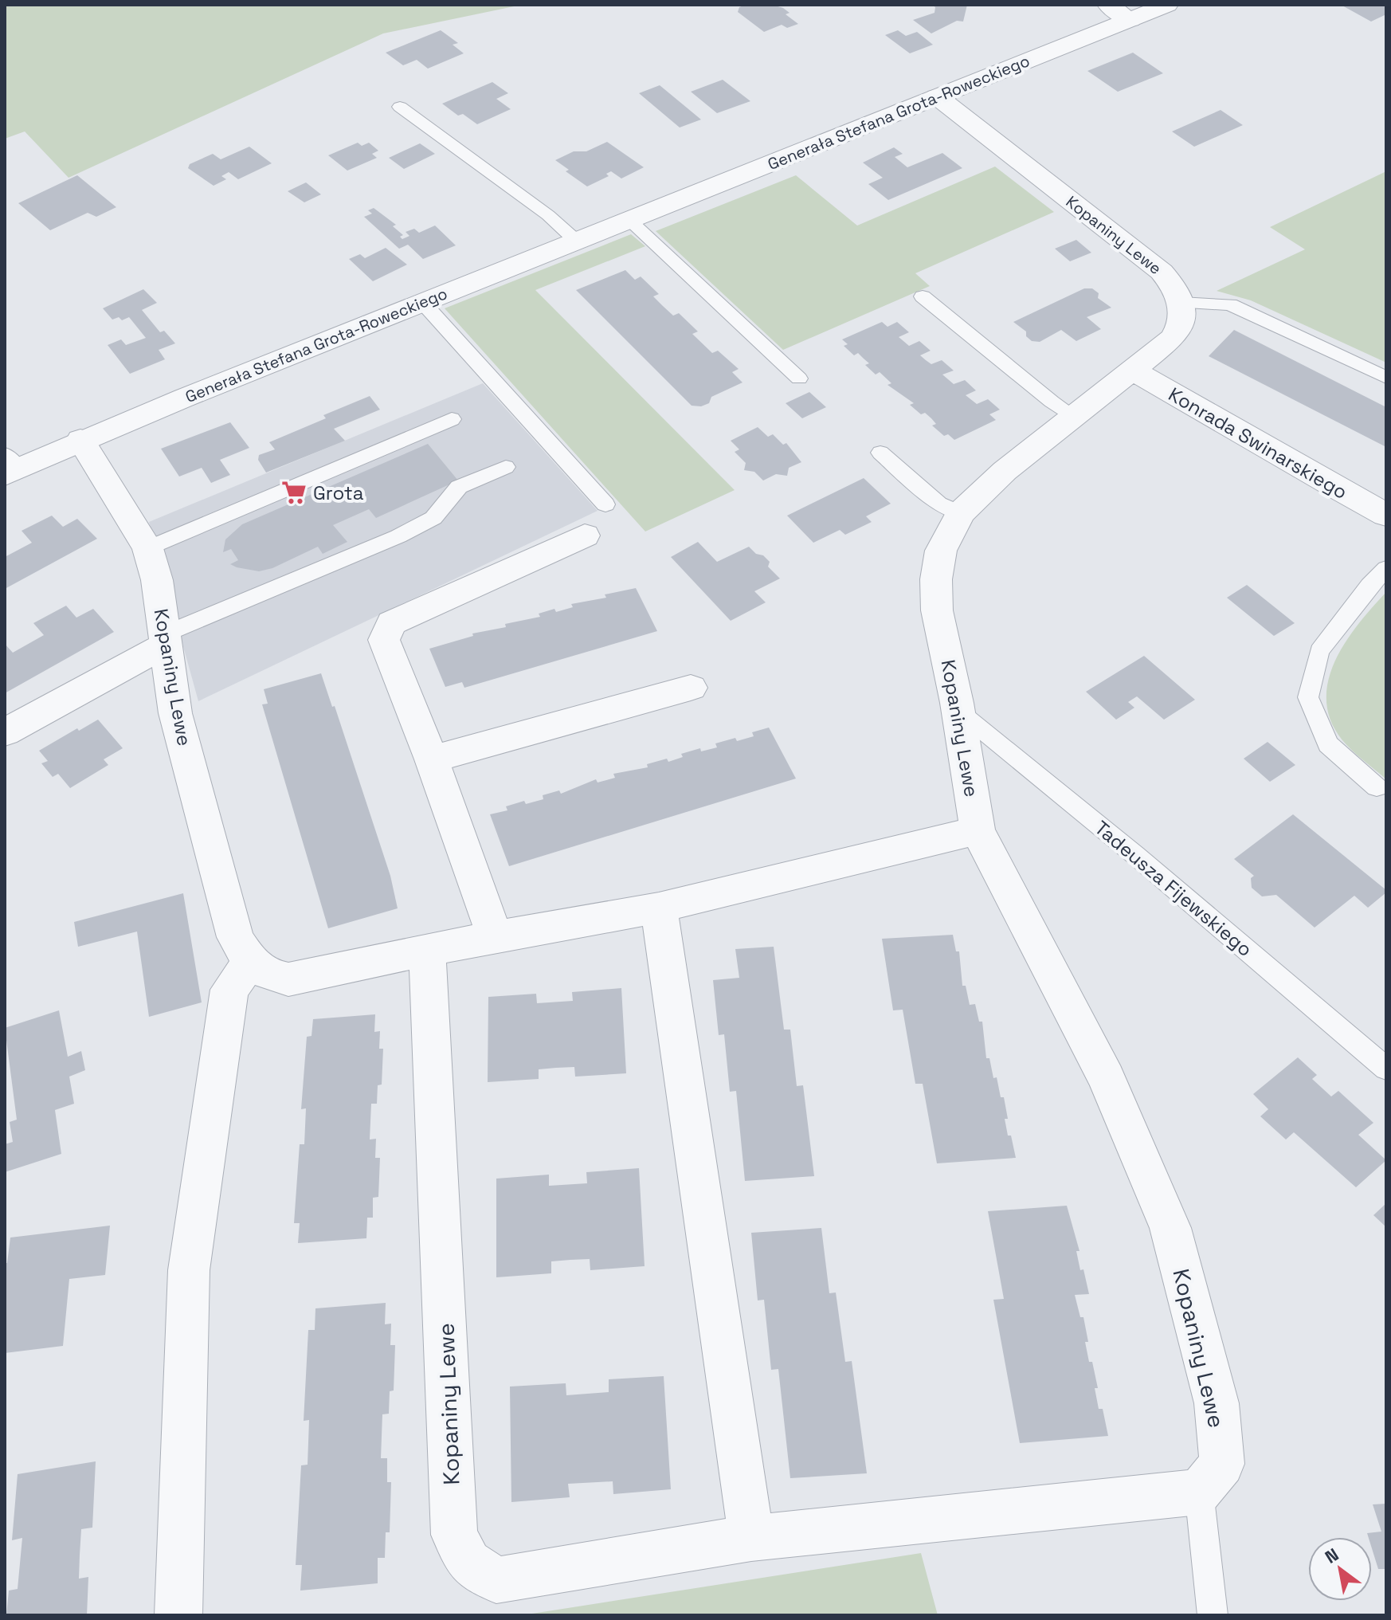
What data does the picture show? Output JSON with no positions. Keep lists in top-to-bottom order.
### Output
{
  "streets": {
    "street": ["Generała Stefana Grota-Roweckiego", "Kopaniny Lewe", "Konrada Swinarskiego"],
    "lane": ["Tadeusza Fijewskiego"]
  },
  "crossings": [
    ["Generała Stefana Grota-Roweckiego", "Kopaniny Lewe"],
    ["Kopaniny Lewe", "Konrada Swinarskiego"],
    ["Kopaniny Lewe", "Tadeusza Fijewskiego"]
  ],
  "places": {
    "supermarket": ["Grota"]
  },
  "north": "top left"
}
